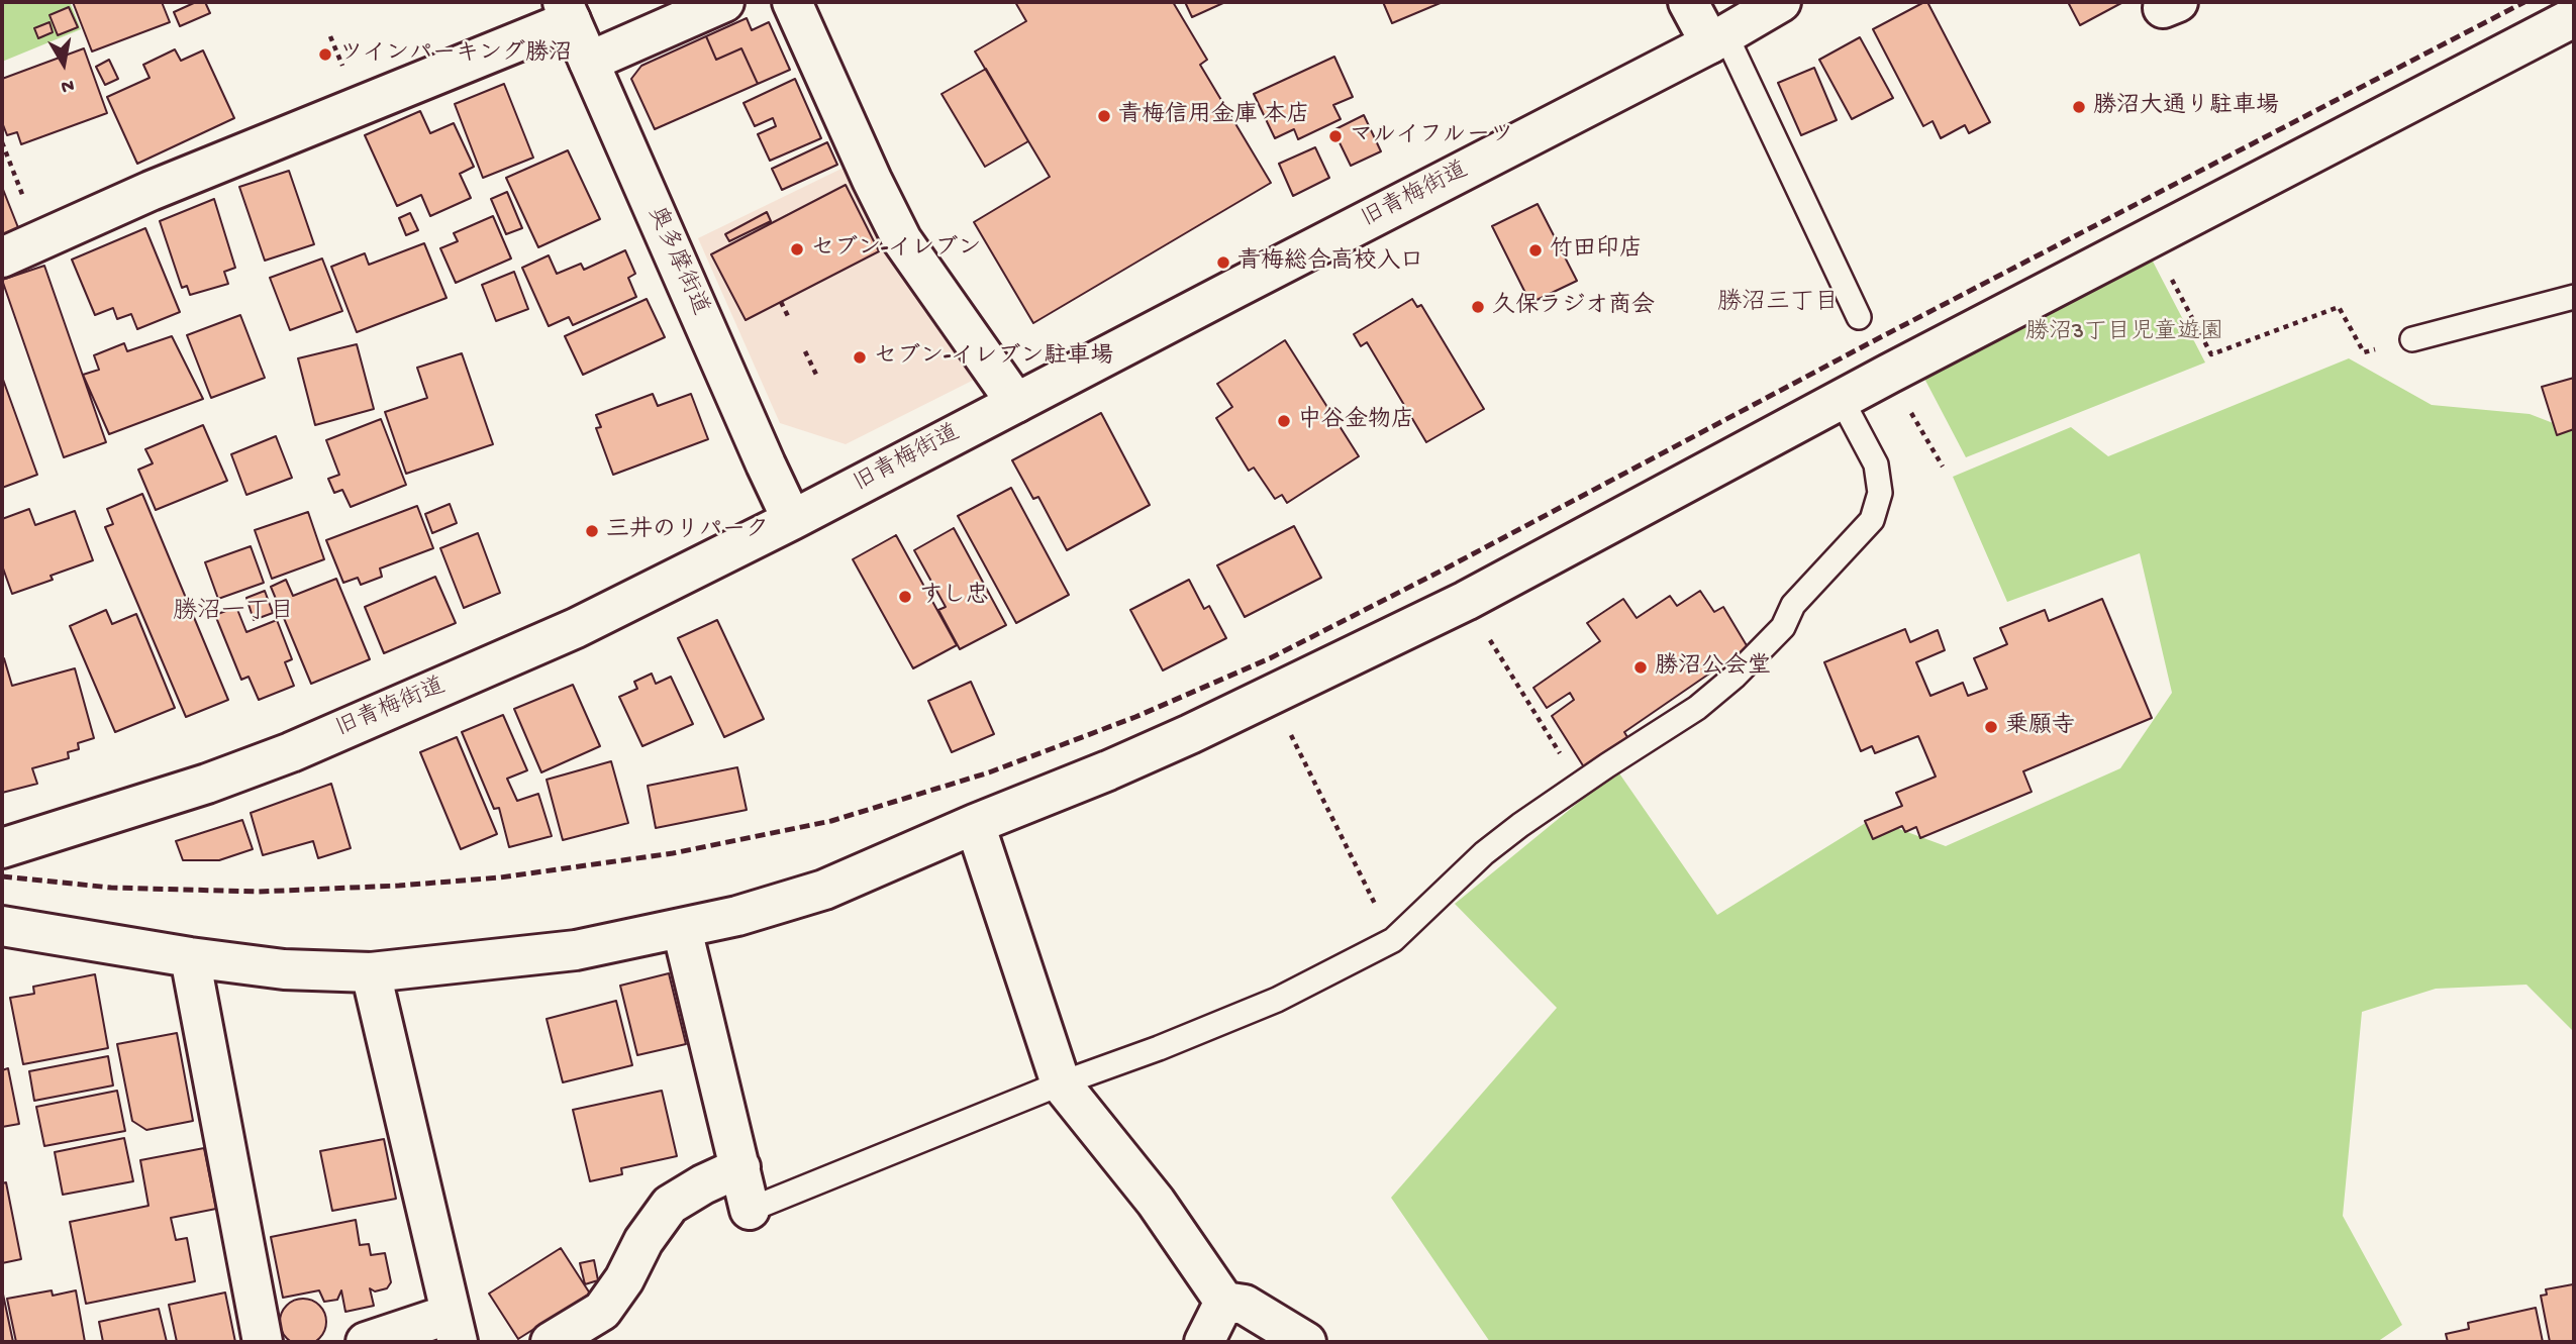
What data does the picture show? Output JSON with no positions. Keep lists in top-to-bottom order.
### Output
{
  "streets": {
    "street": ["旧青梅街道", "奥多摩街道"]
  },
  "crossings": [
    ["旧青梅街道", "奥多摩街道"]
  ],
  "districts": ["勝沼三丁目", "勝沼一丁目"],
  "parks": ["勝沼3丁目児童遊園"],
  "places": [
    "ツインパーキング勝沼",
    "勝沼大通り駐車場",
    "青梅信用金庫 本店",
    "マルイフルーツ",
    "セブン-イレブン",
    "竹田印店",
    "青梅総合高校入口",
    "久保ラジオ商会",
    "セブン-イレブン駐車場",
    "中谷金物店",
    "三井のリパーク",
    "すし忠",
    "勝沼公会堂",
    "乗願寺"
  ],
  "north": "bottom"
}
